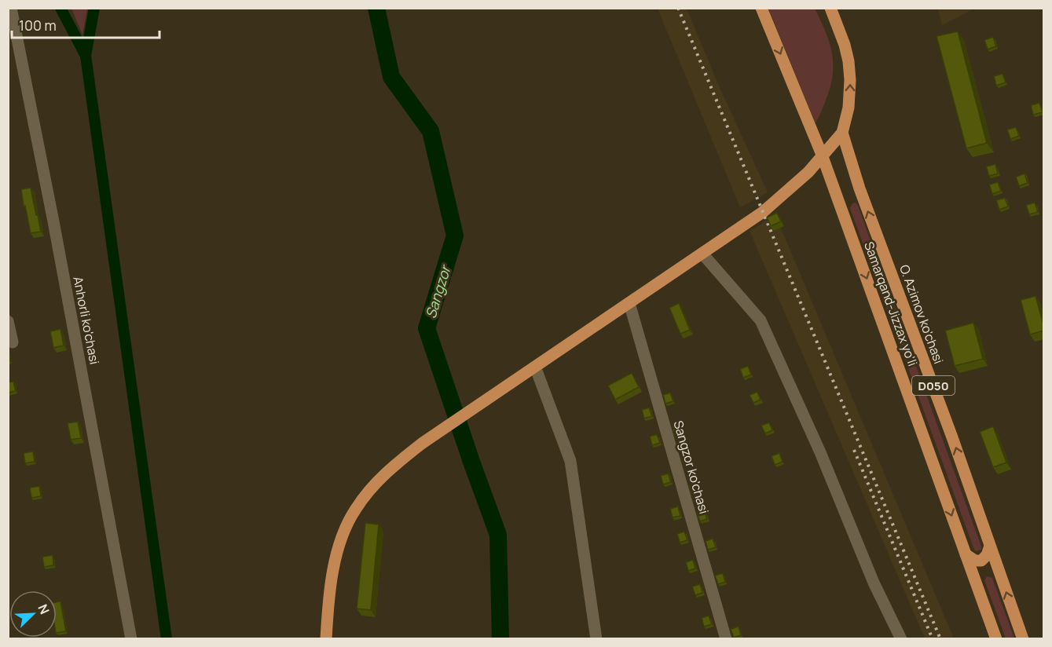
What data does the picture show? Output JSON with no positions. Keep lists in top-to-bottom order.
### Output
{
  "streets": {
    "main road": ["Samarqand-Jizzax yo'li", "O. Azimov ko'chasi", "D050"],
    "street": ["Anhorli ko'chasi", "Sangzor ko'chasi"]
  },
  "crossings": [
    ["O. Azimov ko'chasi", "D050"]
  ],
  "one_way": ["Samarqand-Jizzax yo'li", "O. Azimov ko'chasi"],
  "water": ["Sangzor"],
  "scale_bar": "100 m",
  "north": "top right"
}
